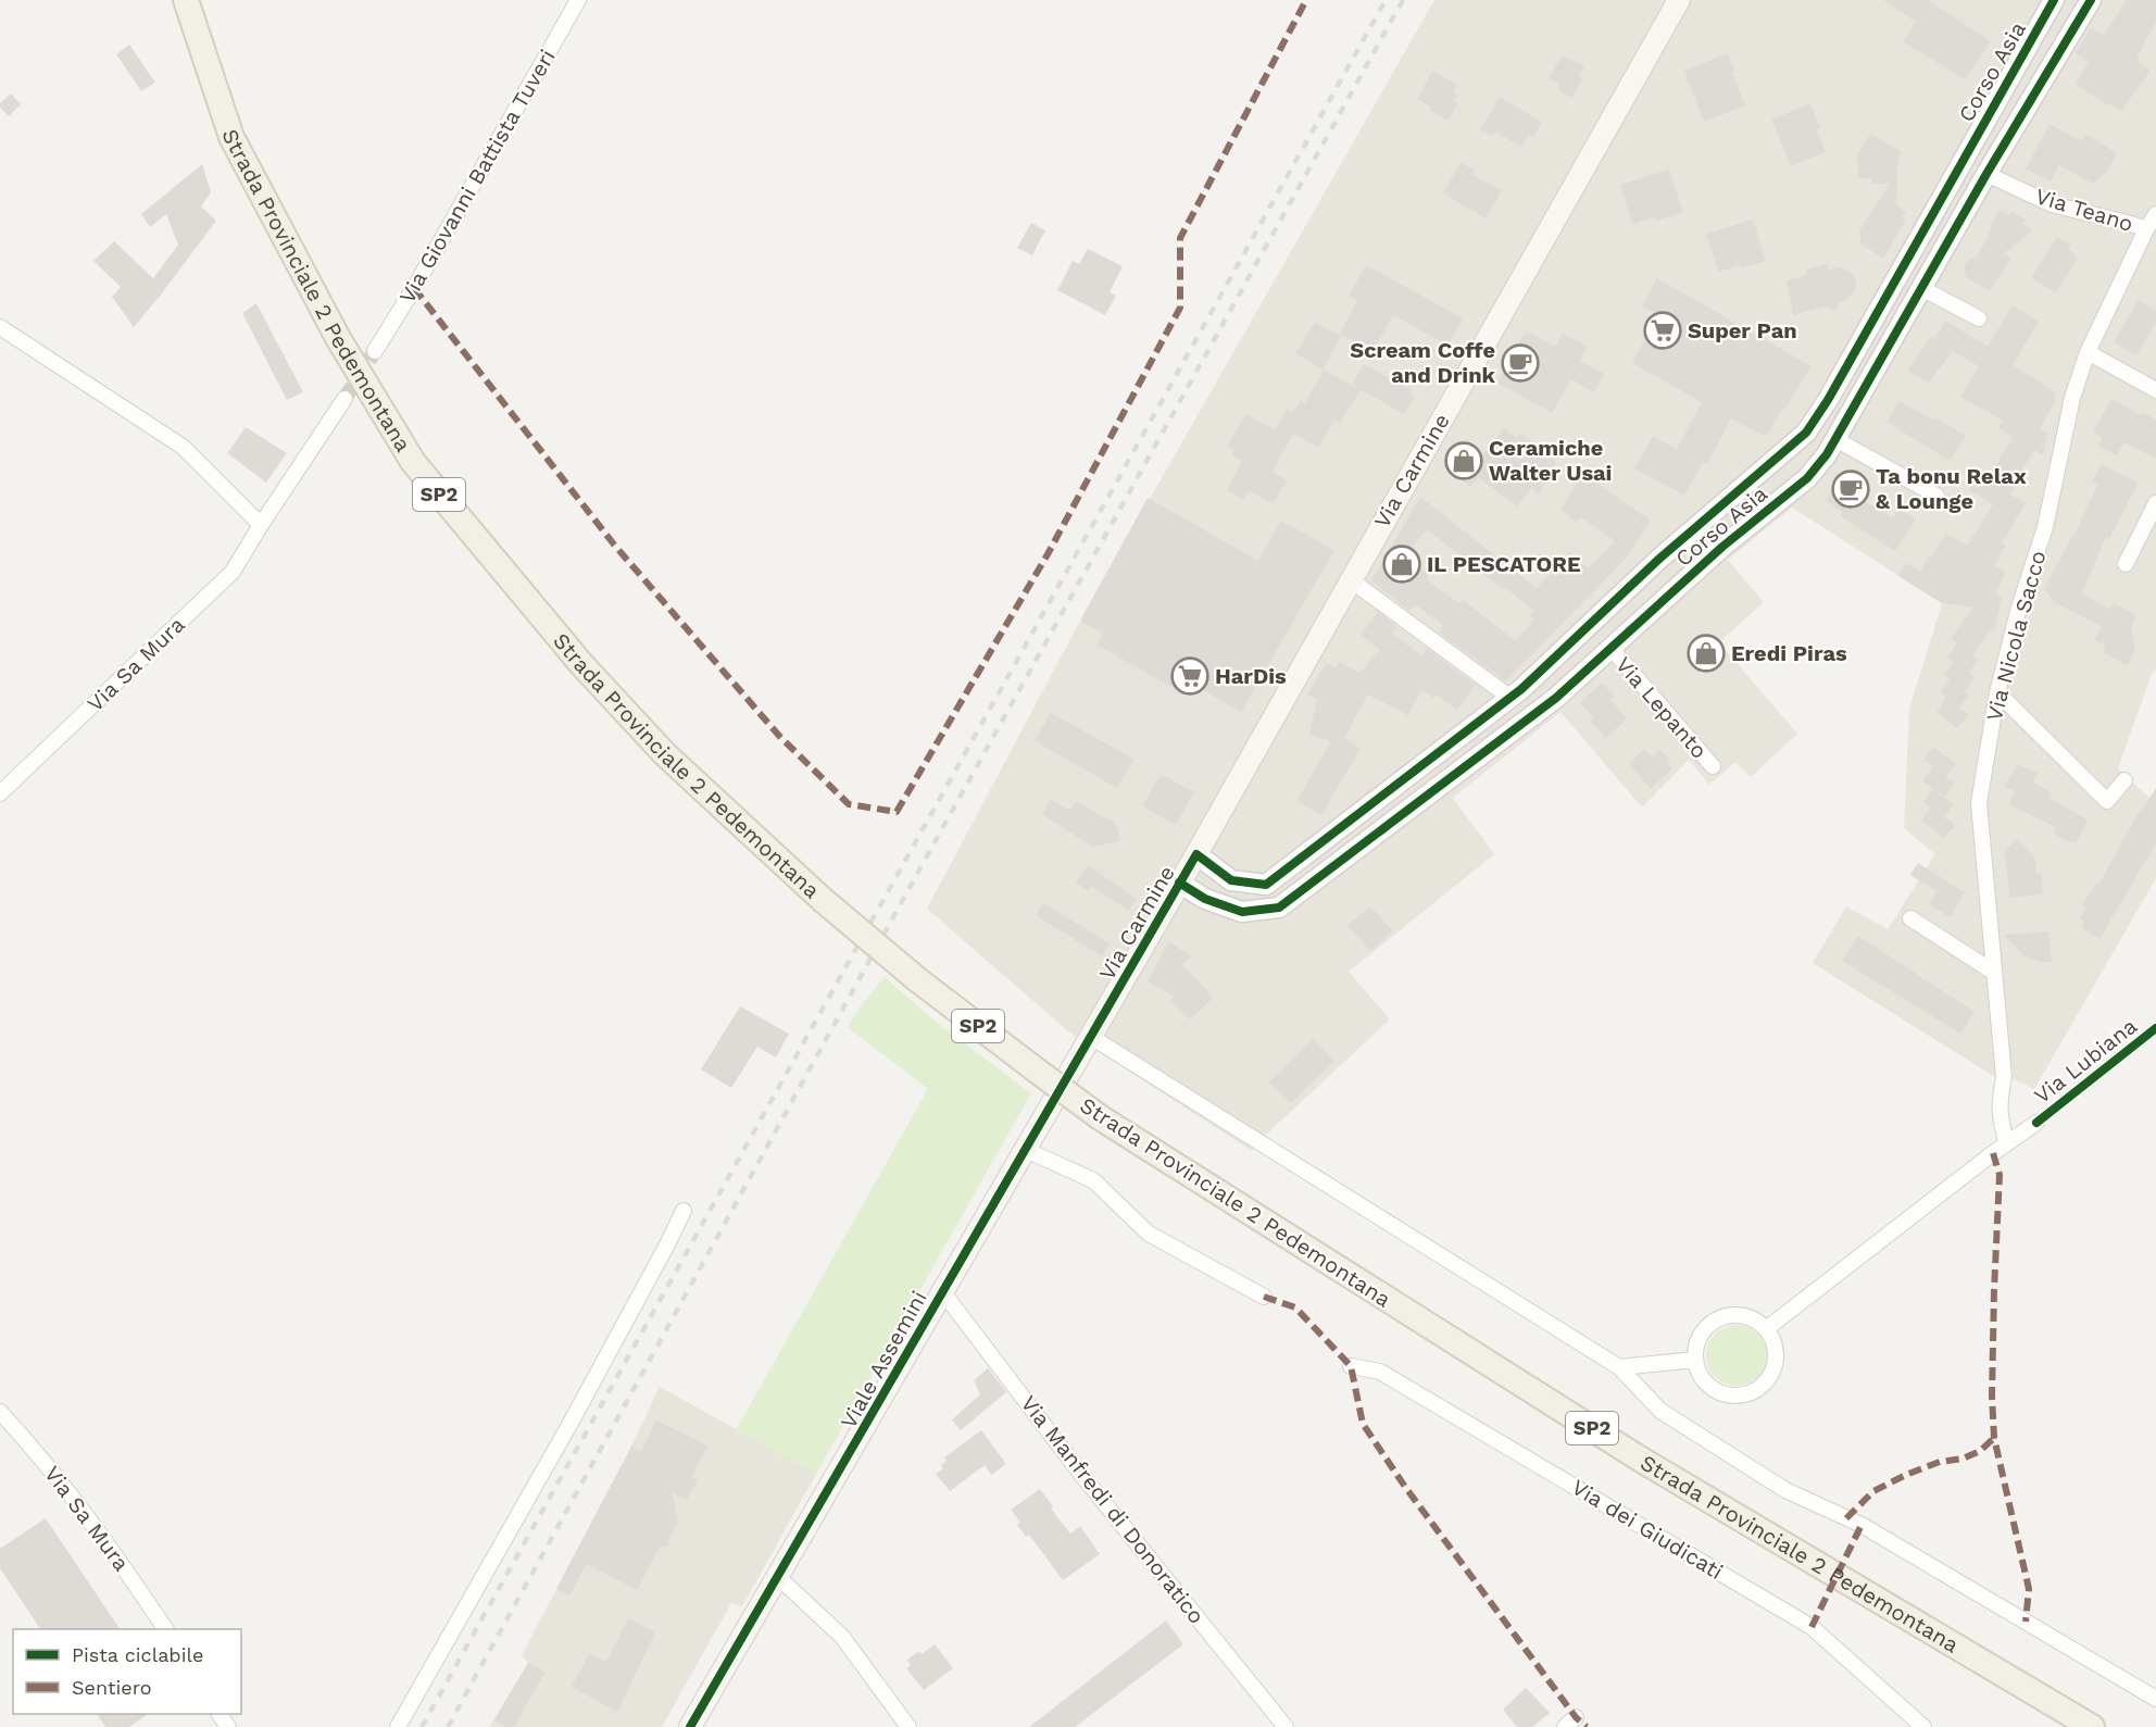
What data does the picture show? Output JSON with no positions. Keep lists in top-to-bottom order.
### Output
{
  "streets": {
    "main road": [
      "Strada Provinciale 2 Pedemontana",
      "Via Carmine",
      "SP2",
      "Viale Assemini"
    ],
    "street": [
      "Corso Asia",
      "Via Giovanni Battista Tuveri",
      "Via Teano",
      "Via Nicola Sacco",
      "Via Sa Mura",
      "Via Lepanto",
      "Via Lubiana",
      "Via Manfredi di Donoratico",
      "Via dei Giudicati"
    ]
  },
  "crossings": [
    ["Corso Asia", "Via Teano"],
    ["Corso Asia", "Via Carmine"],
    ["Corso Asia", "Via Lepanto"],
    ["Via Teano", "Via Nicola Sacco"],
    ["Via Carmine", "Viale Assemini"],
    ["Via Nicola Sacco", "Via Lubiana"],
    ["Viale Assemini", "Via Manfredi di Donoratico"]
  ],
  "places": {
    "supermarket": ["Super Pan", "HarDis"],
    "cafe": ["Scream Coffe and Drink", "Ta bonu Relax & Lounge"],
    "shop": ["Ceramiche Walter Usai", "IL PESCATORE", "Eredi Piras"]
  },
  "legend": ["Pista ciclabile", "Sentiero"]
}
